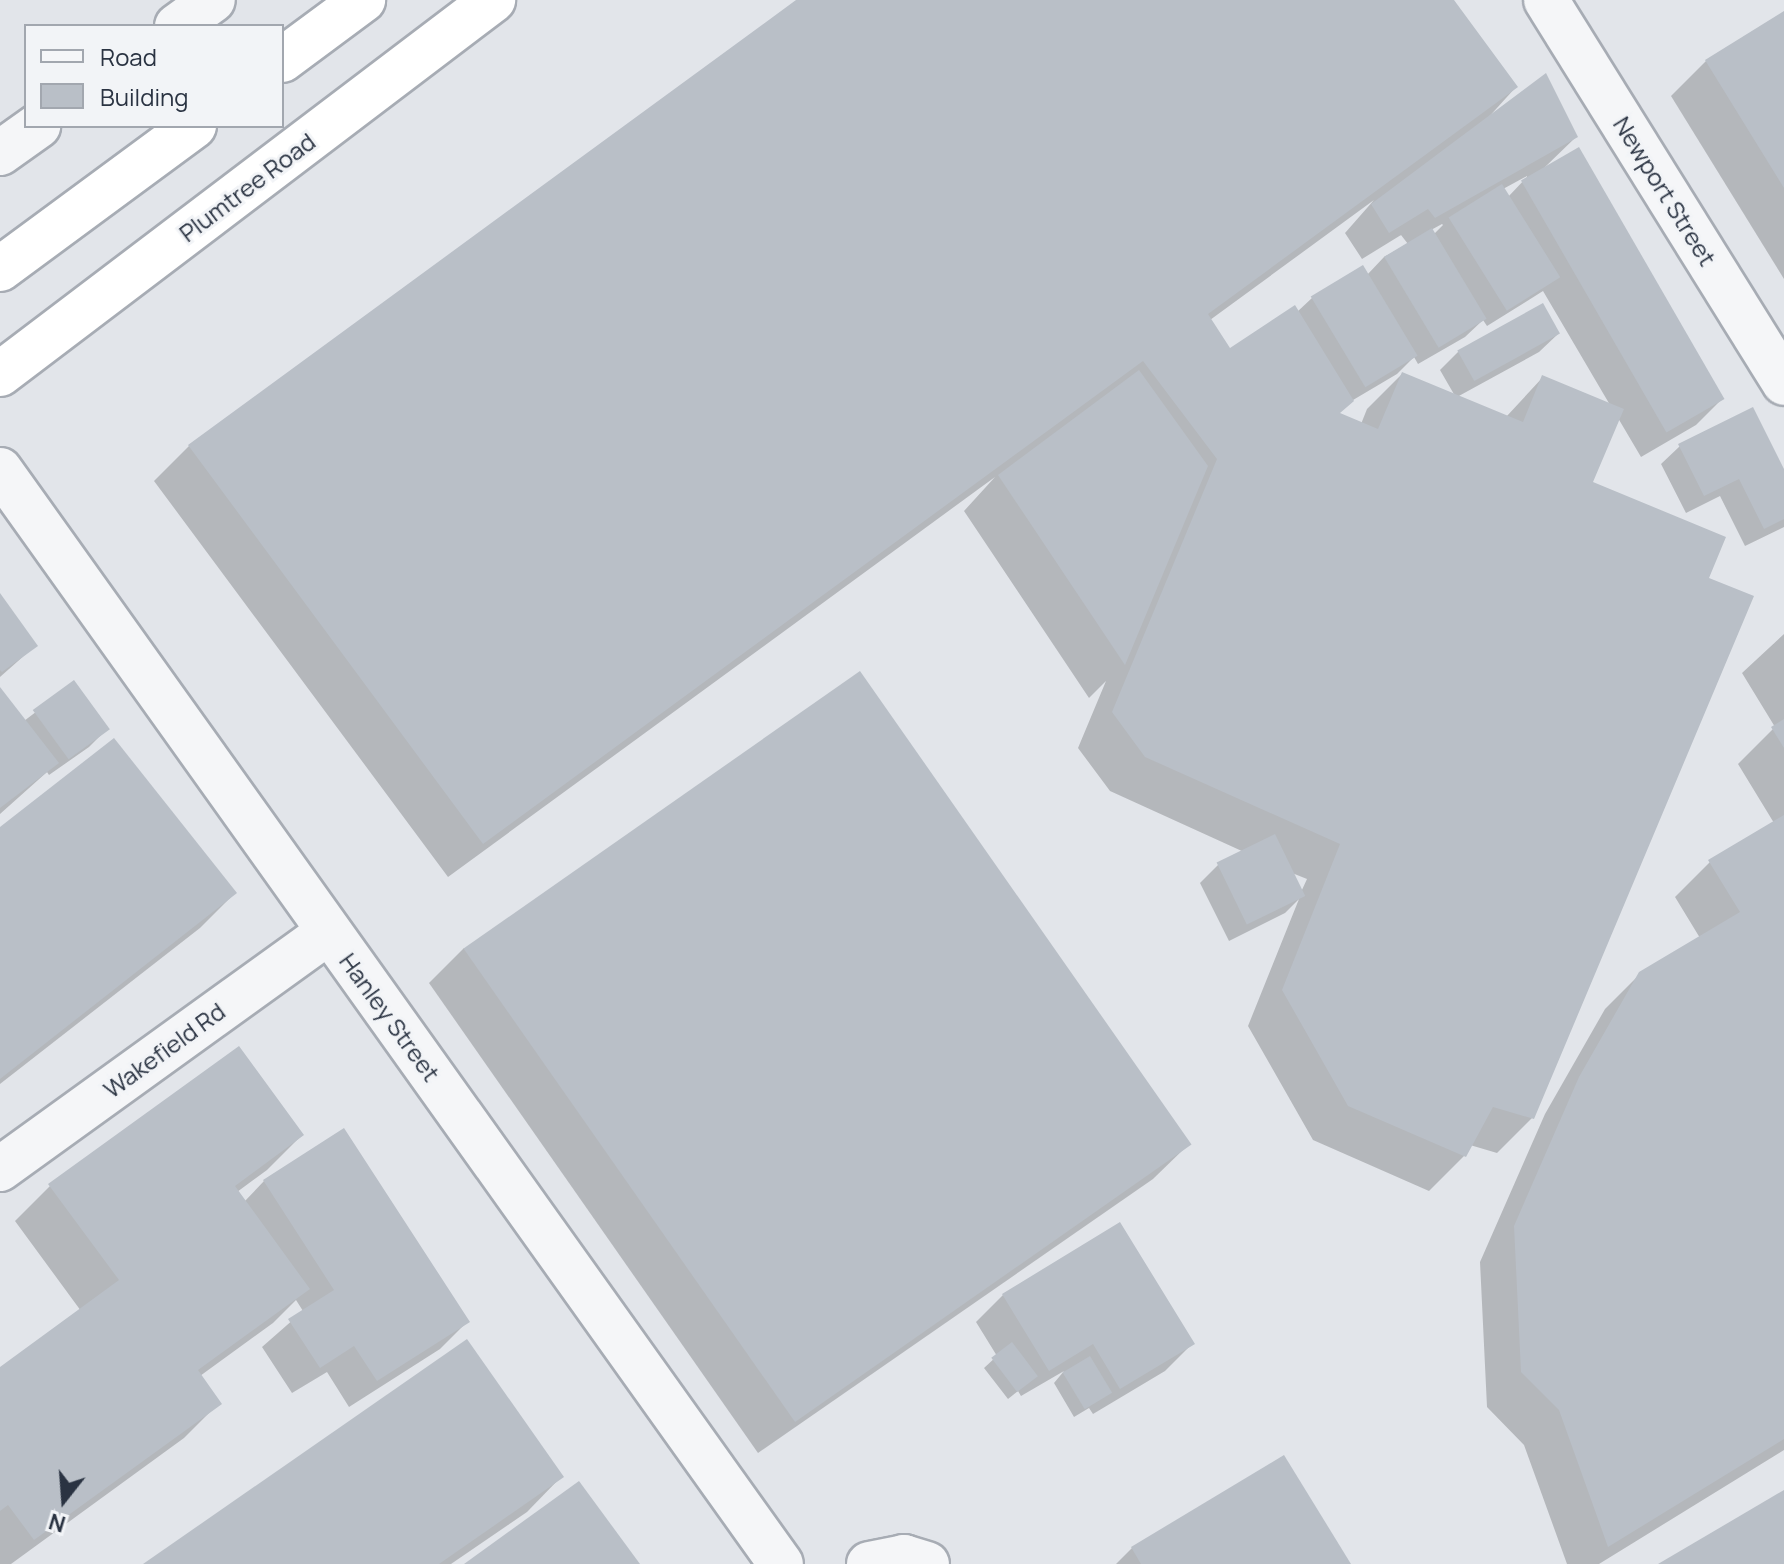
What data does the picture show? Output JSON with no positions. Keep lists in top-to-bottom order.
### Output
{
  "streets": {
    "highway": ["Plumtree Road"],
    "street": ["Newport Street", "Hanley Street", "Wakefield Rd"]
  },
  "crossings": [
    ["Hanley Street", "Wakefield Rd"]
  ],
  "legend": ["Road", "Building"],
  "north": "bottom"
}
